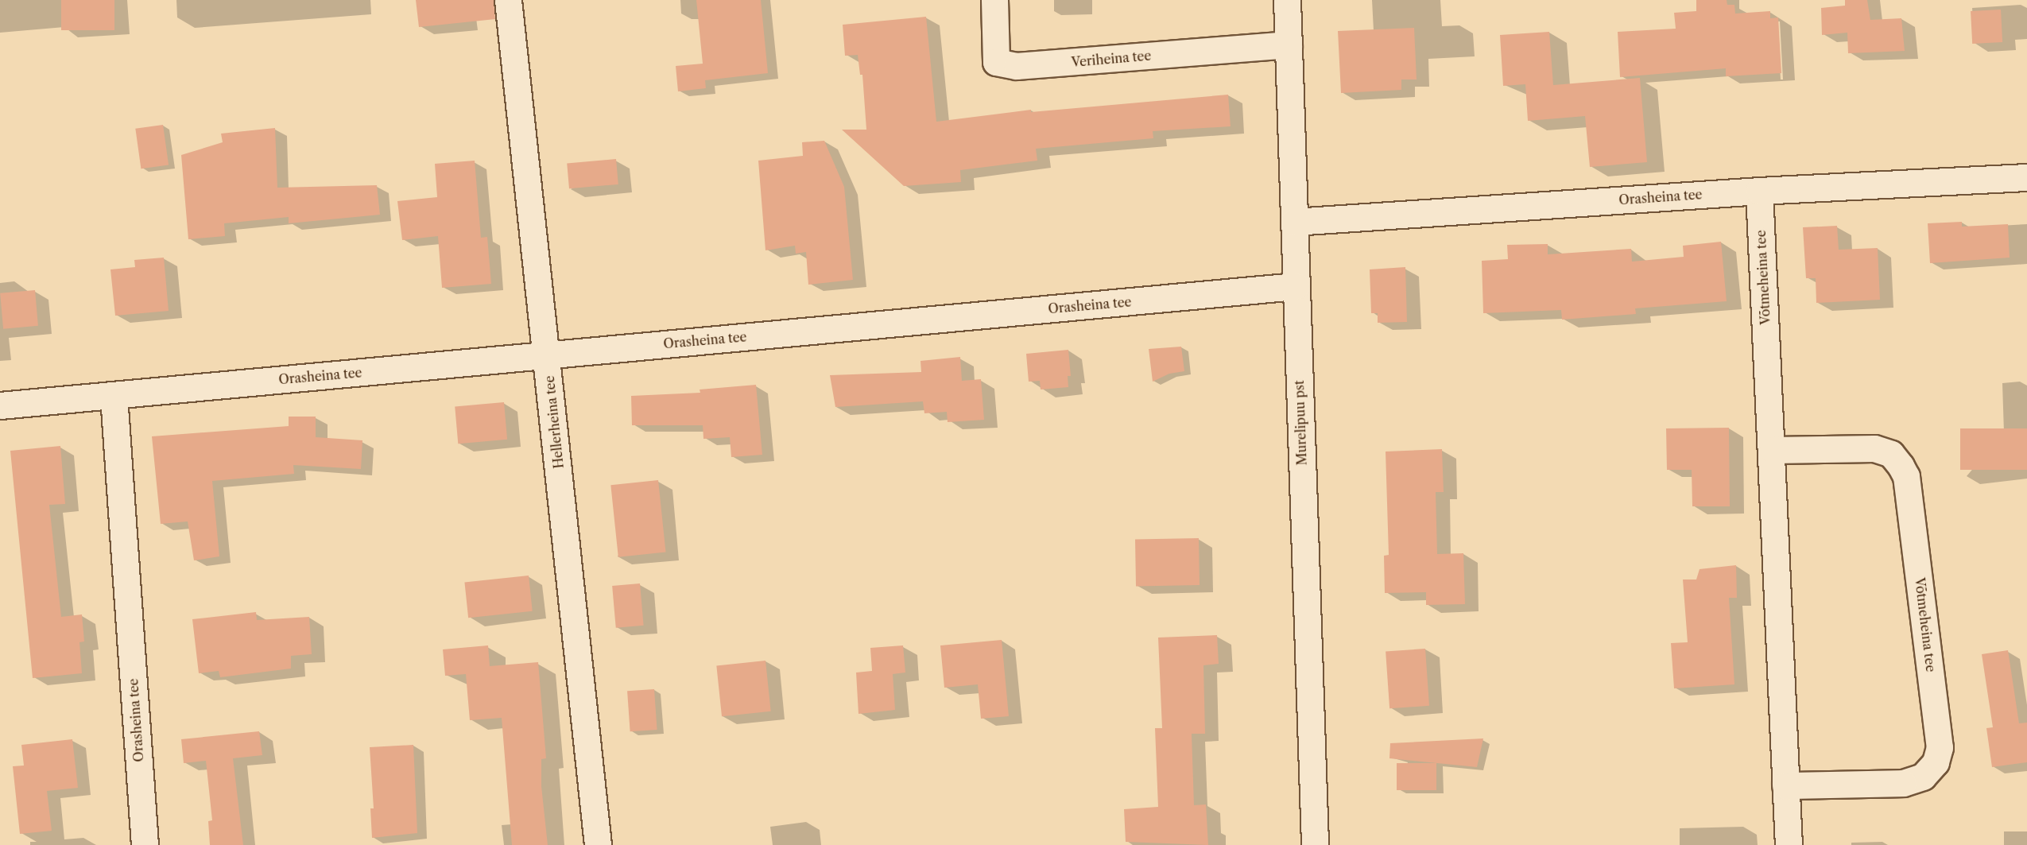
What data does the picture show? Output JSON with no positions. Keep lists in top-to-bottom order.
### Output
{
  "streets": {
    "street": [
      "Veriheina tee",
      "Orasheina tee",
      "Võtmeheina tee",
      "Hellerheina tee",
      "Murelipuu pst"
    ]
  },
  "crossings": [
    ["Veriheina tee", "Murelipuu pst"],
    ["Orasheina tee", "Võtmeheina tee"],
    ["Orasheina tee", "Hellerheina tee"],
    ["Orasheina tee", "Murelipuu pst"]
  ]
}
